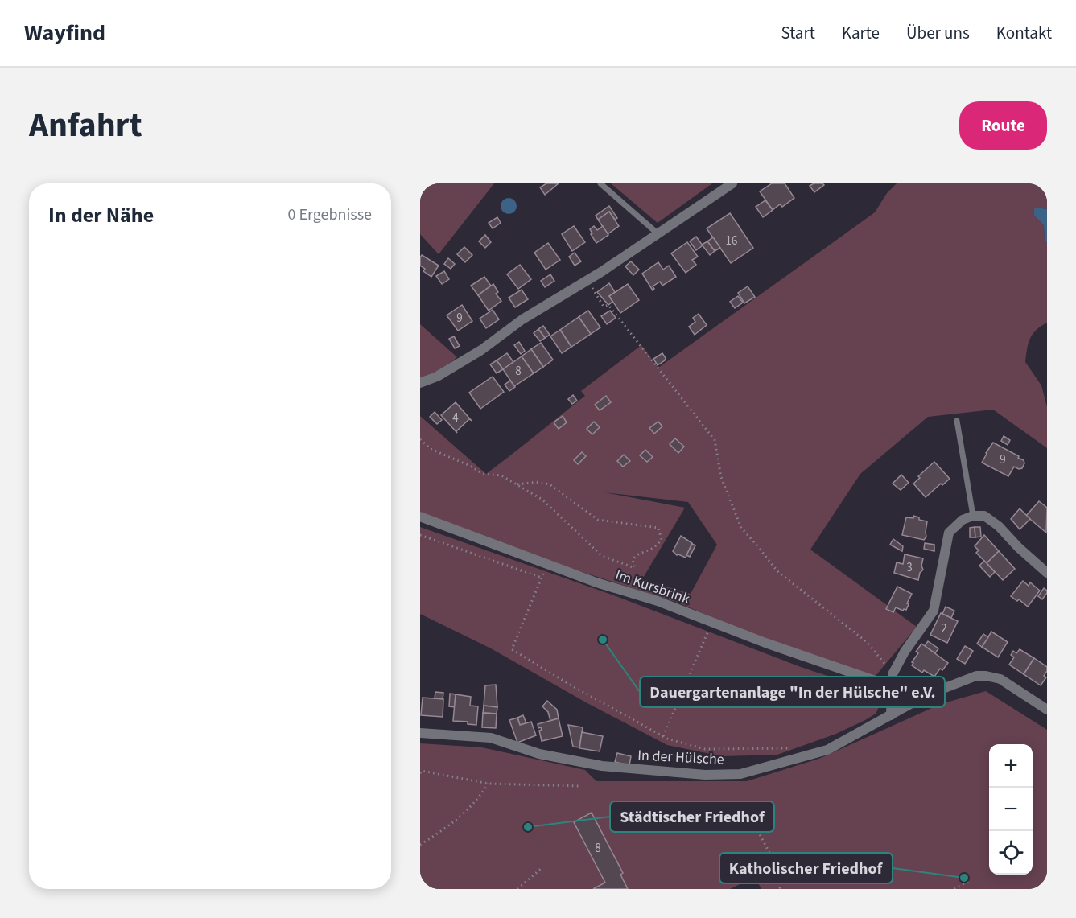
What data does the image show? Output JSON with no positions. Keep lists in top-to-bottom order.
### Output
{
  "streets": {
    "street": ["Im Kursbrink", "In der Hülsche"]
  },
  "places": ["Dauergartenanlage \"In der Hülsche\" e.V.", "Städtischer Friedhof", "Katholischer Friedhof"],
  "house_numbers": [
    "16",
    "9",
    "8",
    "4",
    "9",
    "3",
    "2",
    "8"
  ],
  "page": {
    "header": "Wayfind",
    "nav": [
      "Start",
      "Karte",
      "Über uns",
      "Kontakt"
    ],
    "title": "Anfahrt",
    "buttons": "Route",
    "heading": ["In der Nähe", "0 Ergebnisse"],
    "map_buttons": ["+", "−"]
  }
}
